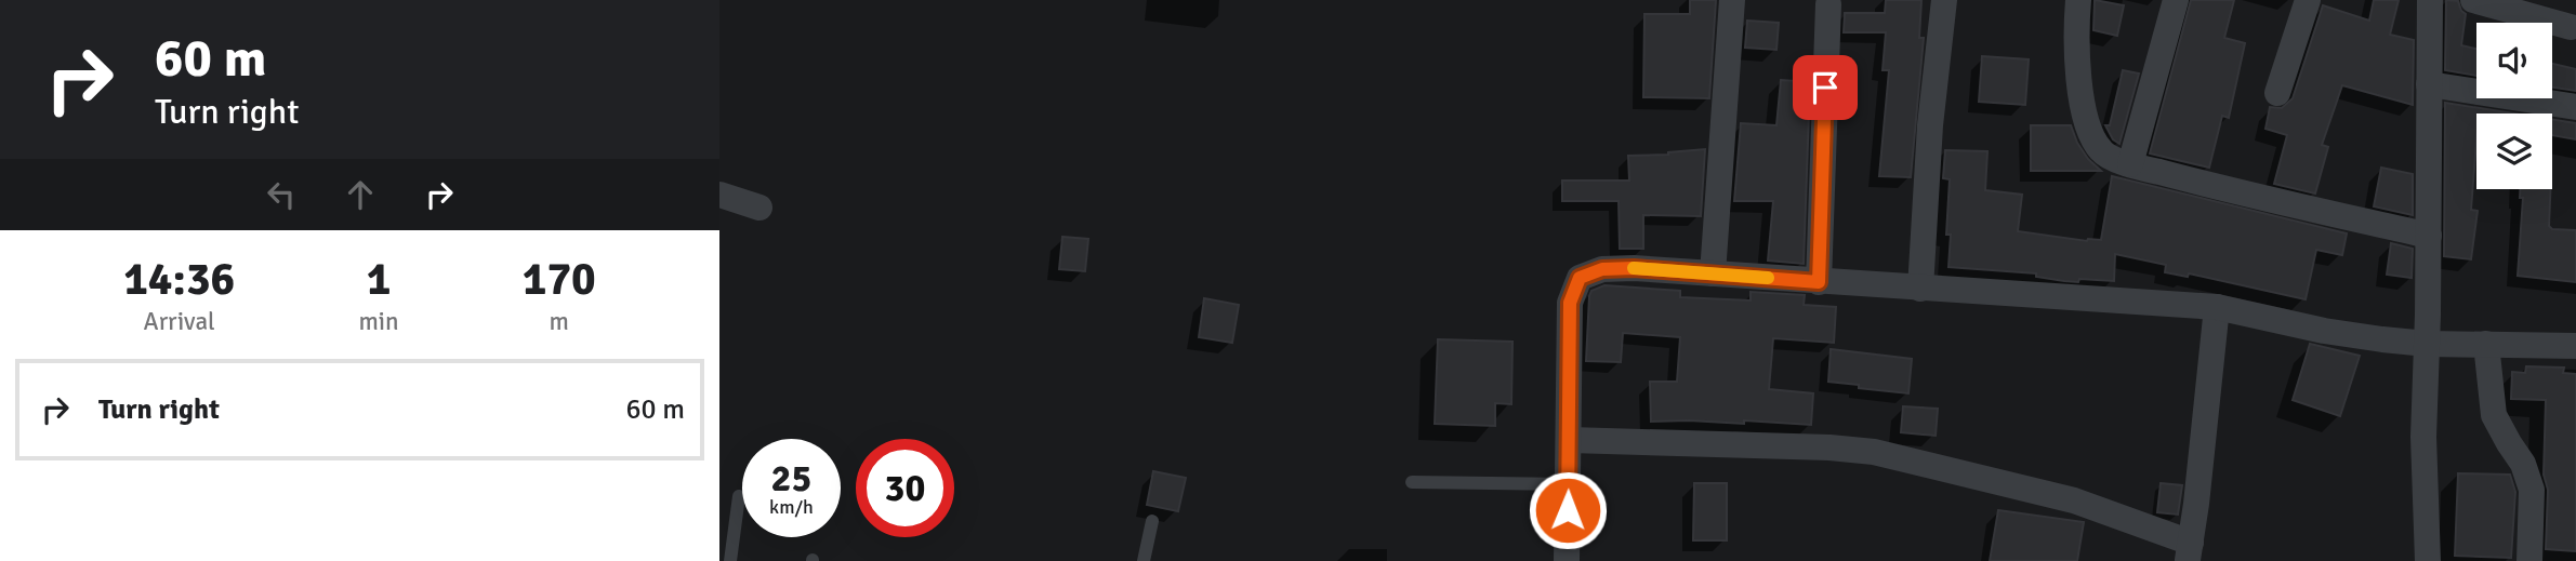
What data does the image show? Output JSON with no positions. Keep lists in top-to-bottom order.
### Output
{
  "page": {
    "turn": ["60 m", "Turn right"],
    "eta": [
      "14:36",
      "Arrival",
      "1",
      "min",
      "170",
      "m"
    ],
    "list": [
      {
        "name": "Turn right",
        "value": "60 m"
      }
    ],
    "speed": "25 km/h",
    "limit": "30"
  }
}
